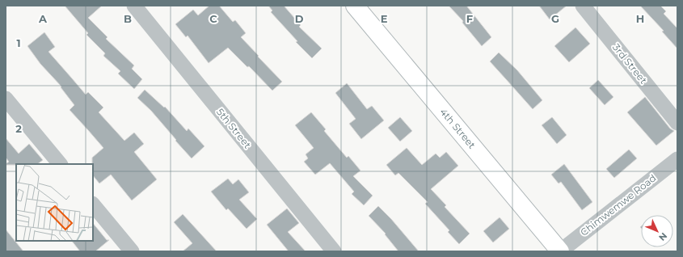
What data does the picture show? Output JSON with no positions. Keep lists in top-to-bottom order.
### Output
{
  "streets": {
    "street": [
      "3rd Street",
      "5th Street",
      "4th Street",
      "Chimwemwe Road"
    ]
  },
  "crossings": [
    ["4th Street", "Chimwemwe Road"]
  ],
  "north": "bottom right",
  "grid": {
    "columns": [
      "A",
      "B",
      "C",
      "D",
      "E",
      "F",
      "G",
      "H"
    ],
    "rows": ["1", "2"]
  }
}
